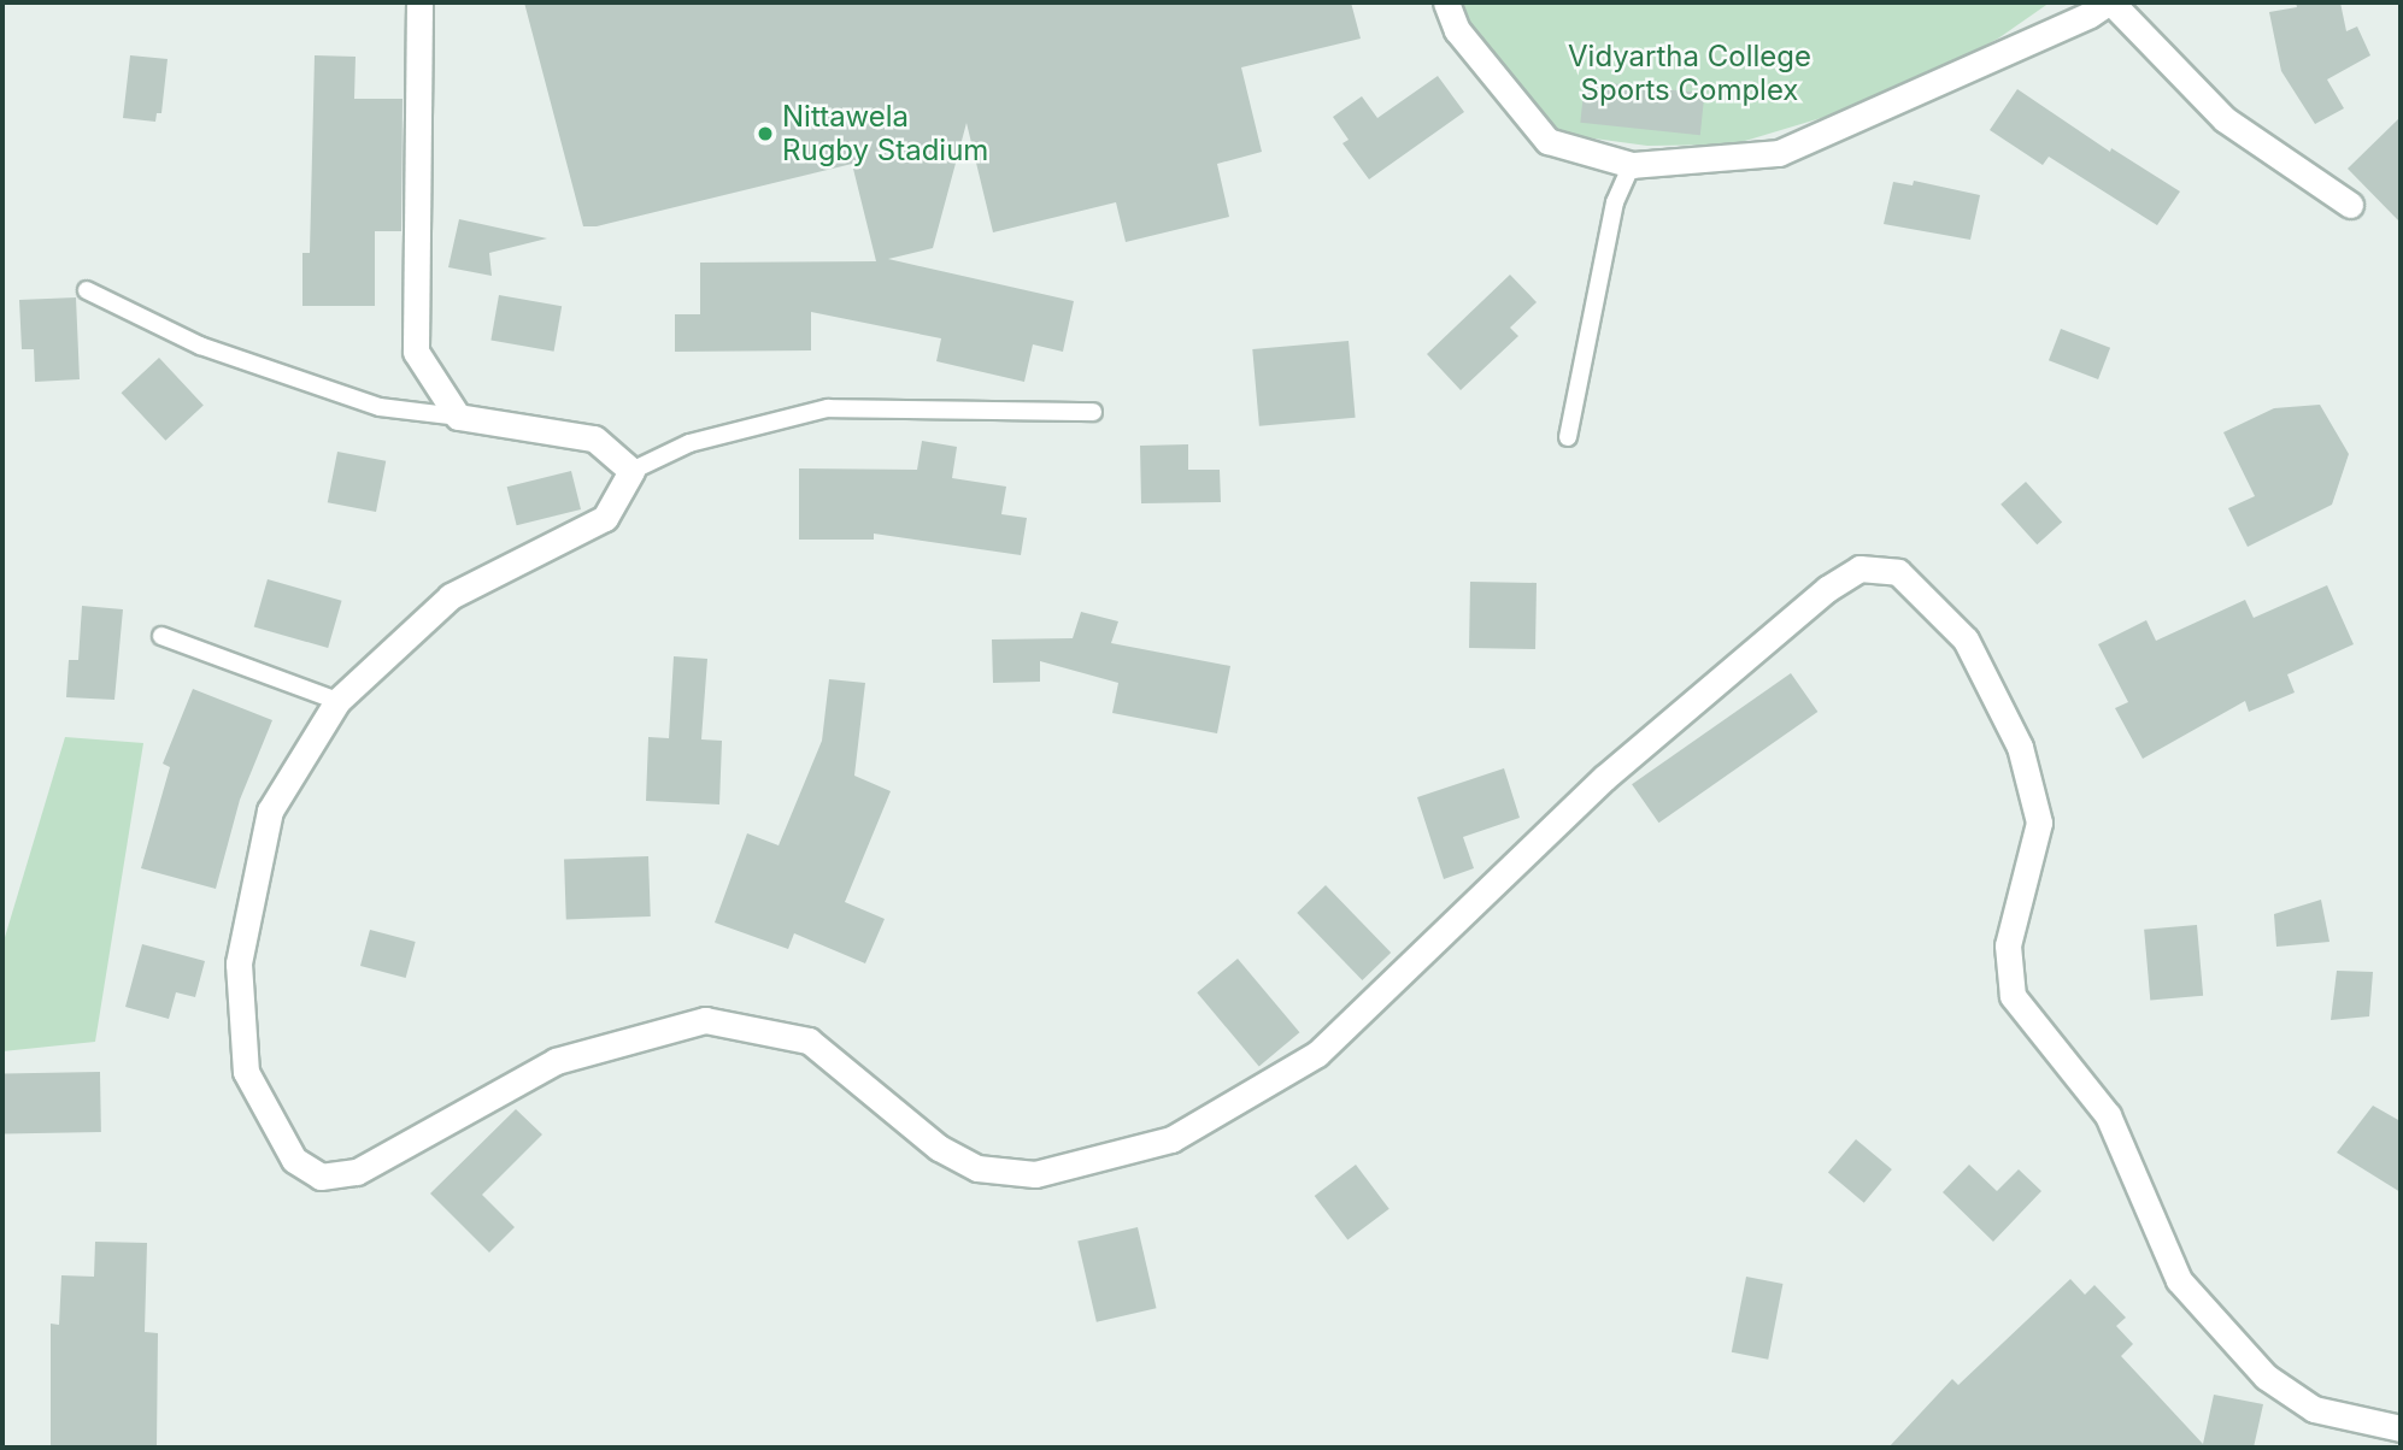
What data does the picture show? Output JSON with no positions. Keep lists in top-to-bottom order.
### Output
{
  "parks": ["Vidyartha College Sports Complex"],
  "places": ["Nittawela Rugby Stadium"]
}
